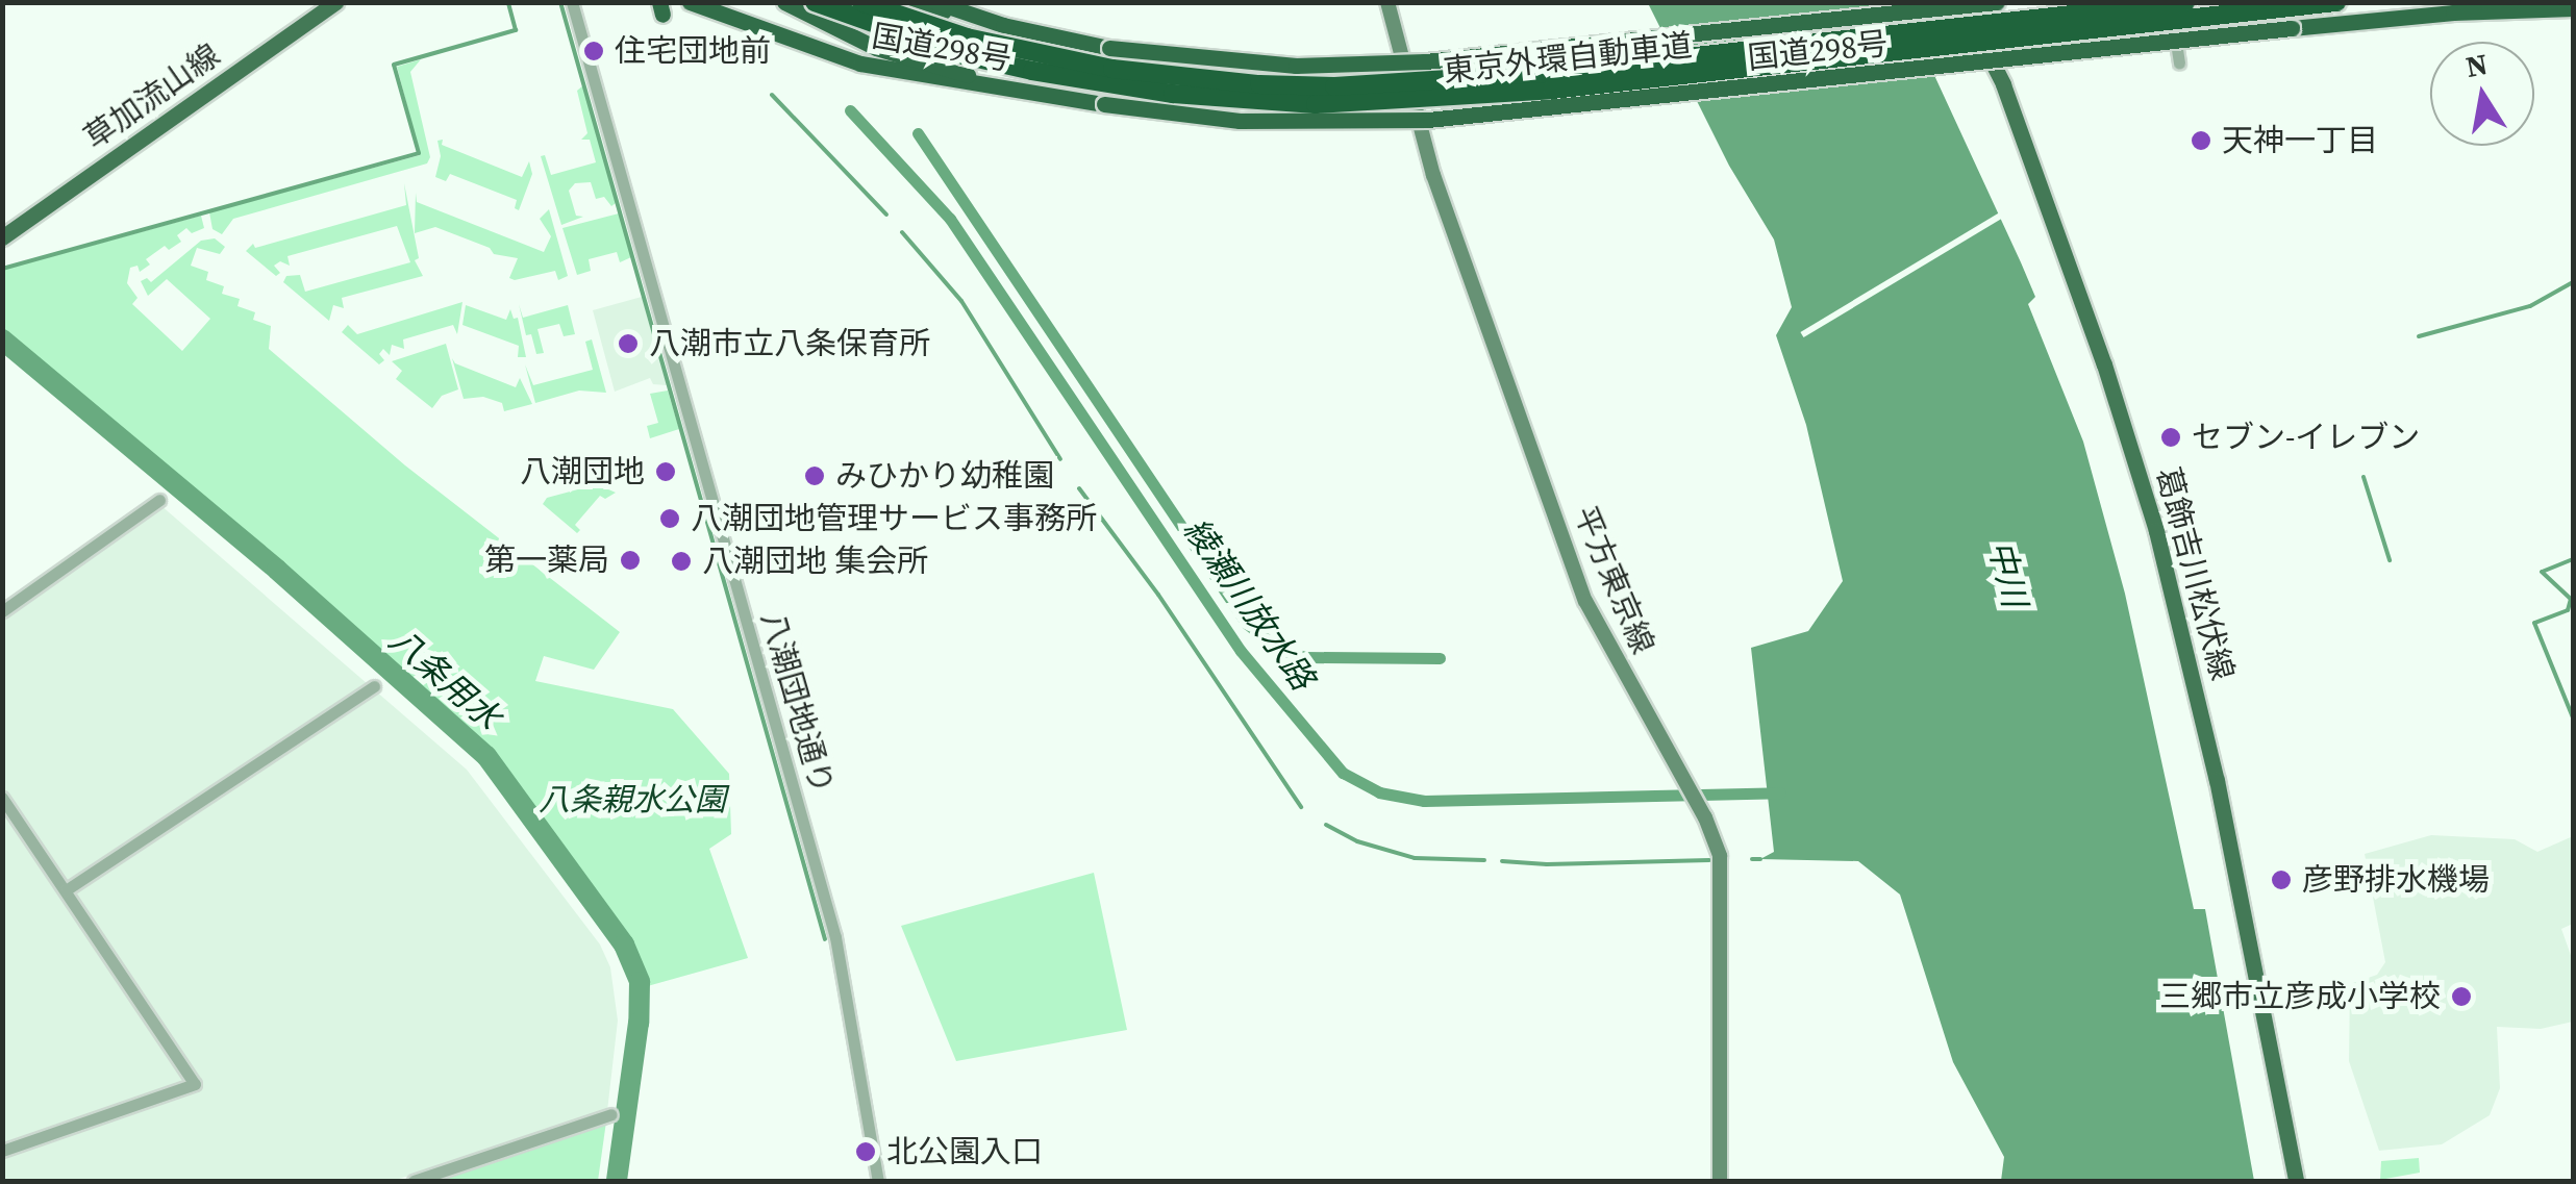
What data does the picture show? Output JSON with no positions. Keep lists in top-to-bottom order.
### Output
{
  "streets": {
    "highway": ["国道298号", "東京外環自動車道"],
    "main road": ["草加流山線", "葛飾吉川松伏線", "平方東京線"],
    "street": ["八潮団地通り"]
  },
  "water": ["中川", "綾瀬川放水路", "八条用水"],
  "parks": ["八条親水公園"],
  "places": [
    "住宅団地前",
    "天神一丁目",
    "八潮市立八条保育所",
    "セブン-イレブン",
    "八潮団地",
    "みひかり幼稚園",
    "八潮団地管理サービス事務所",
    "第一薬局",
    "八潮団地 集会所",
    "彦野排水機場",
    "三郷市立彦成小学校",
    "北公園入口"
  ],
  "north": "top"
}
